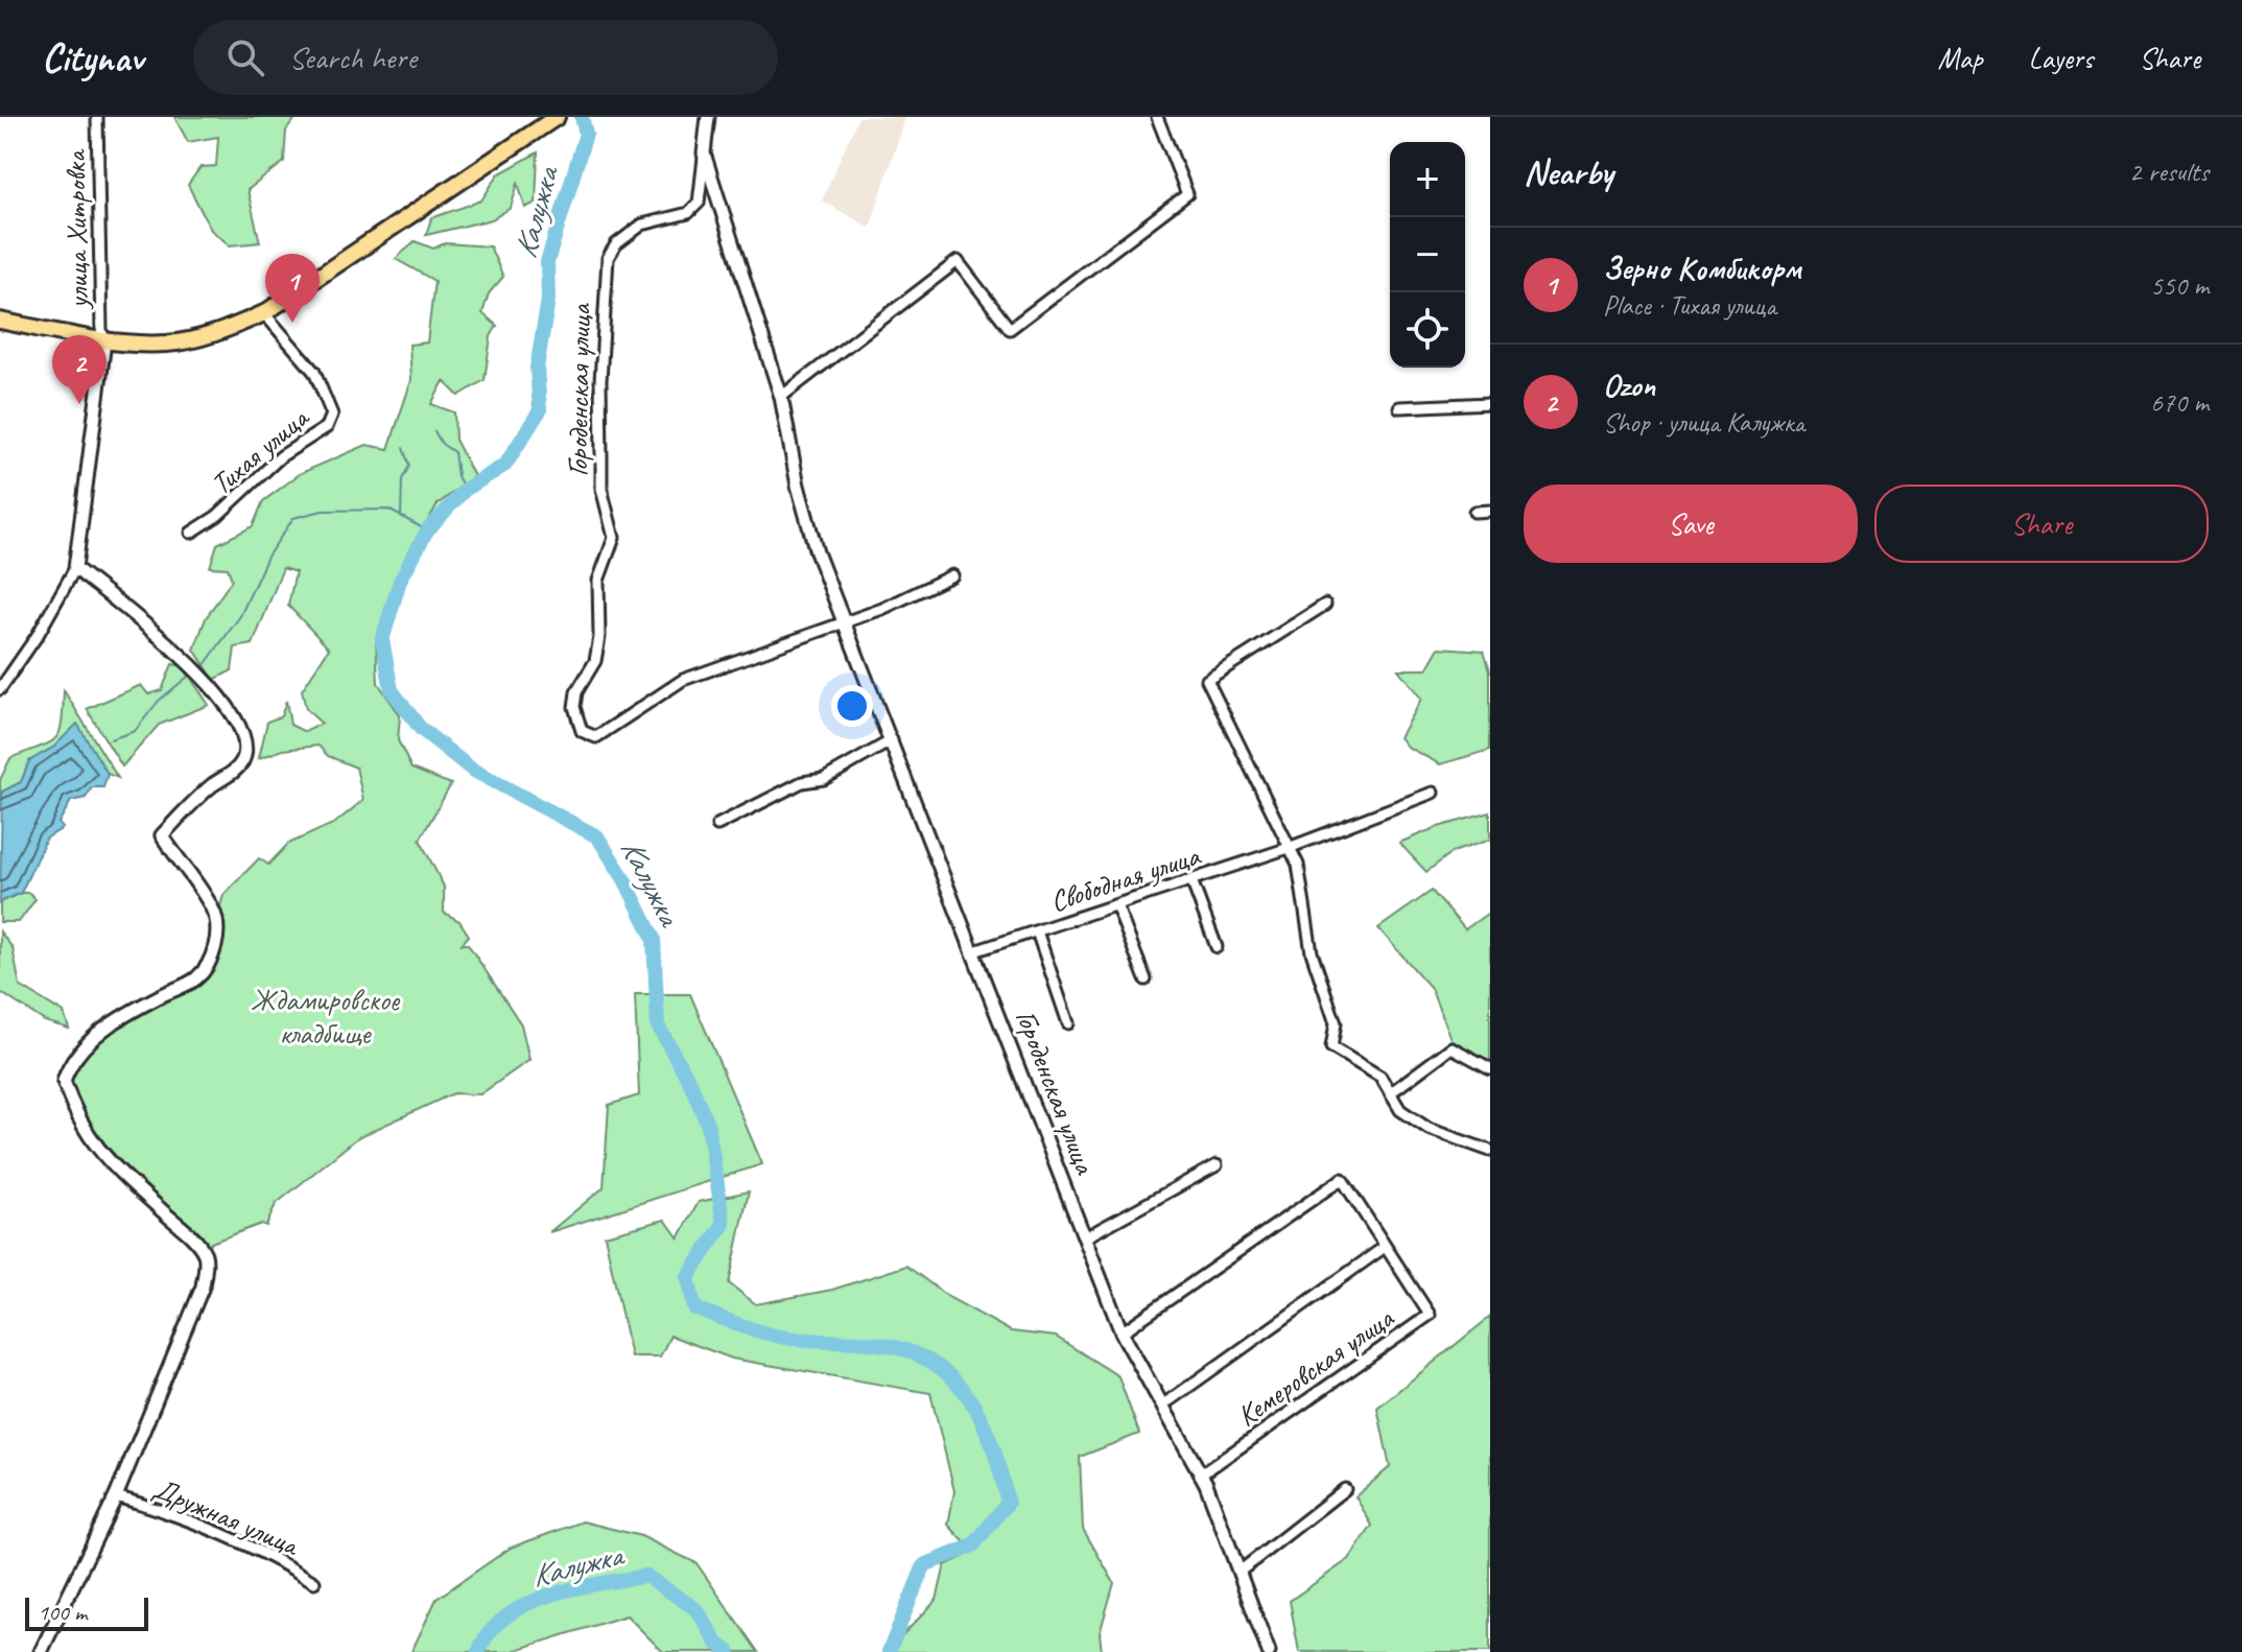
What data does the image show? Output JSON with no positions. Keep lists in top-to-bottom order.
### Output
{
  "streets": {
    "street": [
      "улица Хитровка",
      "Городенская улица",
      "Тихая улица",
      "Свободная улица",
      "Кемеровская улица",
      "Дружная улица"
    ]
  },
  "crossings": [
    ["Городенская улица", "Свободная улица"],
    ["Городенская улица", "Кемеровская улица"]
  ],
  "water": ["Калужка"],
  "parks": ["Ждамировское кладбище"],
  "scale_bar": "100 m",
  "page": {
    "header": "Citynav",
    "search": "Search here",
    "nav": ["Map", "Layers", "Share"],
    "heading": ["Nearby", "2 results"],
    "map_buttons": ["+", "−"],
    "list": [
      {
        "mark": "1",
        "name": "Зерно Комбикорм",
        "note": "Place · Тихая улица",
        "value": "550 m"
      },
      {
        "mark": "2",
        "name": "Ozon",
        "note": "Shop · улица Калужка",
        "value": "670 m"
      }
    ],
    "pins": ["1", "2"],
    "buttons": ["Save", "Share"],
    "scale": "100 m"
  }
}
